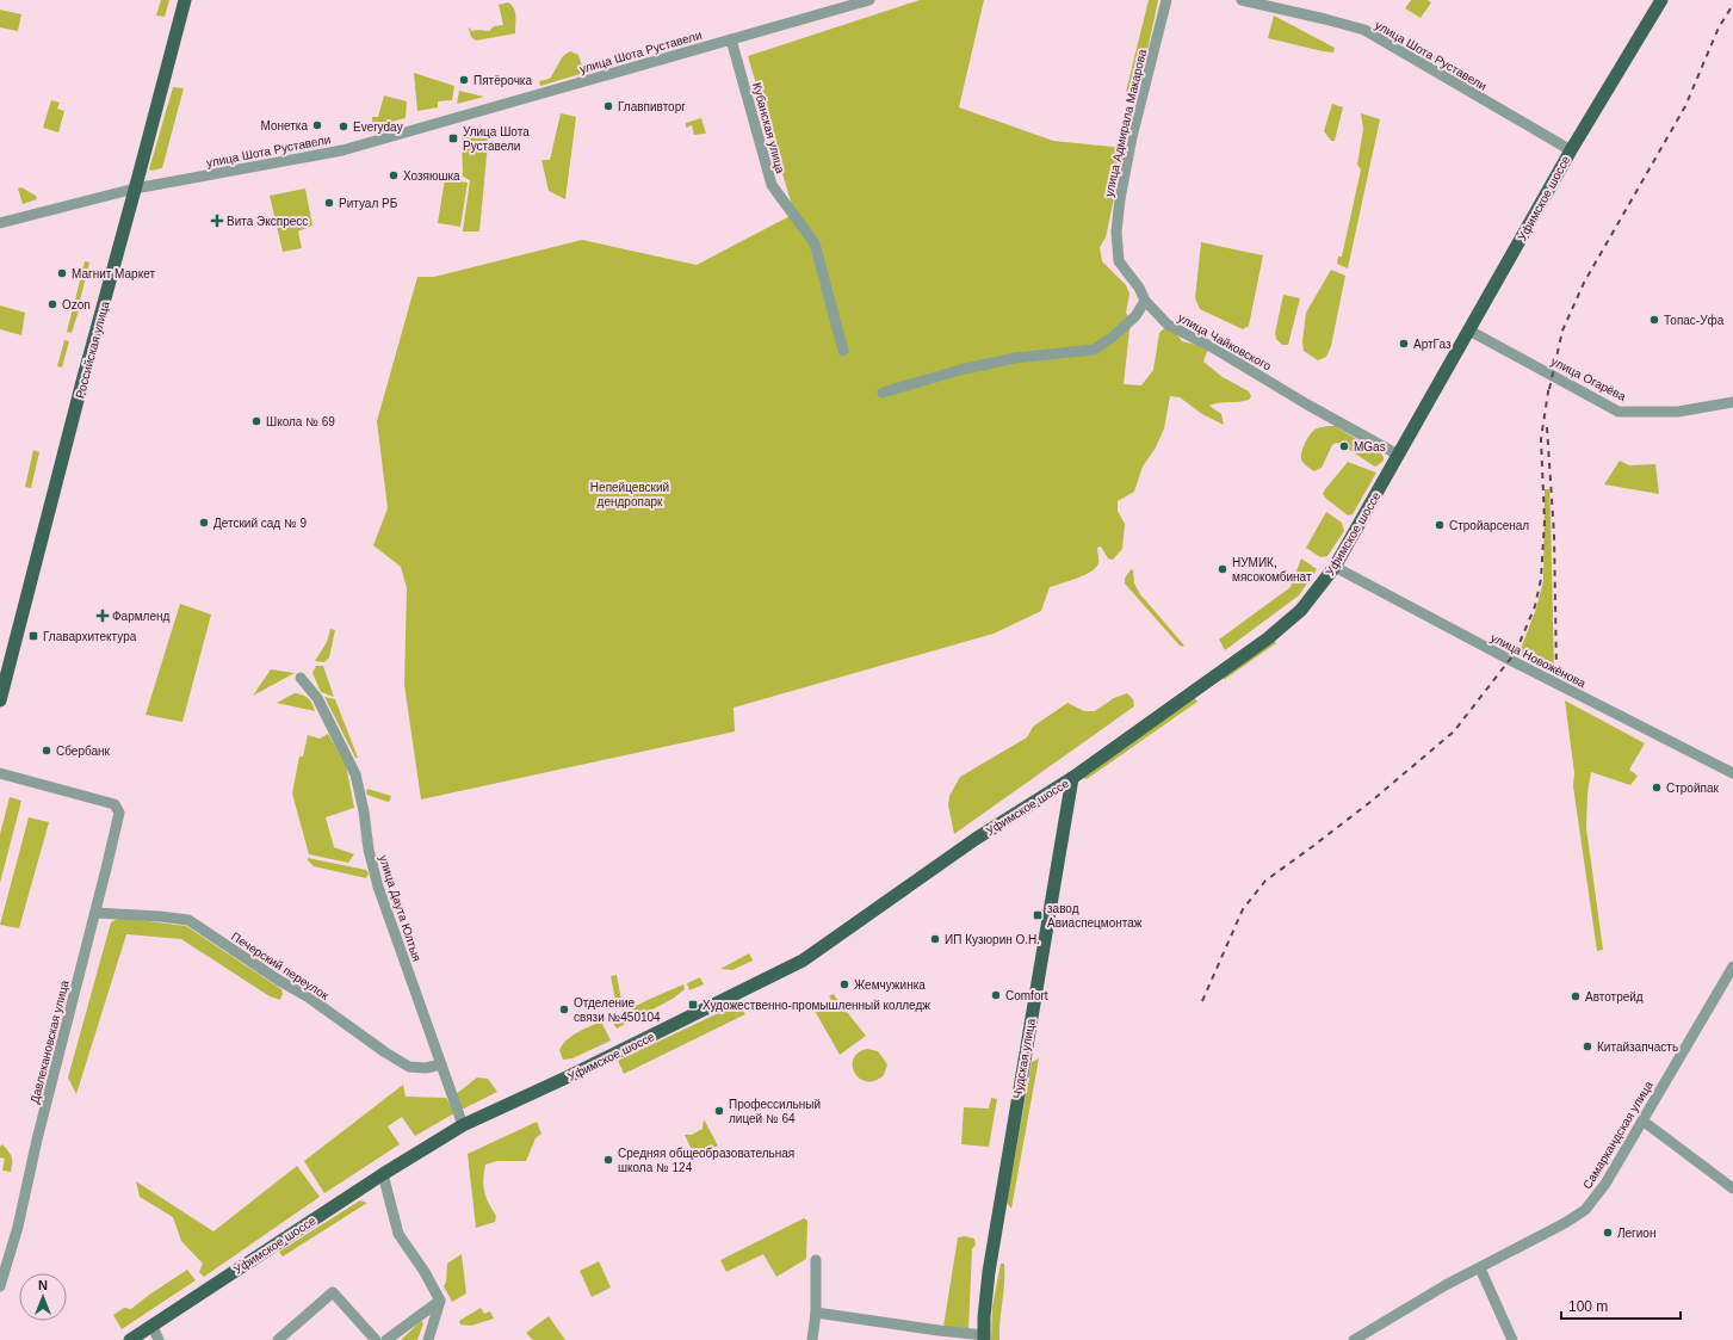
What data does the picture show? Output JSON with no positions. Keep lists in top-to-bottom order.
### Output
{
  "streets": {
    "main road": ["Уфимское шоссе", "Российская улица", "Чудская улица"],
    "street": [
      "улица Шота Руставели",
      "улица Адмирала Макарова",
      "Кубанская улица",
      "улица Чайковского",
      "улица Огарёва",
      "улица Новожёнова",
      "улица Даута Юлтыя",
      "Печерский переулок",
      "Давлекановская улица",
      "Самаркандская улица"
    ]
  },
  "crossings": [
    ["улица Шота Руставели", "Кубанская улица"],
    ["улица Шота Руставели", "Уфимское шоссе"],
    ["улица Шота Руставели", "Российская улица"],
    ["улица Адмирала Макарова", "улица Чайковского"],
    ["Уфимское шоссе", "улица Чайковского"],
    ["Уфимское шоссе", "улица Огарёва"],
    ["Уфимское шоссе", "улица Новожёнова"],
    ["Уфимское шоссе", "улица Даута Юлтыя"],
    ["Уфимское шоссе", "Чудская улица"],
    ["улица Даута Юлтыя", "Печерский переулок"],
    ["Печерский переулок", "Давлекановская улица"]
  ],
  "parks": ["Непейцевский дендропарк"],
  "places": {
    "other": [
      "Пятёрочка",
      "Главпивторг",
      "Монетка",
      "Everyday",
      "Хозяюшка",
      "Ритуал РБ",
      "Магнит Маркет",
      "Ozon",
      "Топас-Уфа",
      "АртГаз",
      "Школа № 69",
      "MGas",
      "Детский сад № 9",
      "Стройарсенал",
      "НУМИК, мясокомбинат",
      "Сбербанк",
      "Стройпак",
      "ИП Кузюрин О.Н.",
      "Жемчужинка",
      "Comfort",
      "Автотрейд",
      "Отделение связи №450104",
      "Китайзапчасть",
      "Профессильный лицей № 64",
      "Средняя общеобразовательная школа № 124",
      "Легион"
    ],
    "transit": [
      "Улица Шота Руставели",
      "Главархитектура",
      "завод Авиаспецмонтаж",
      "Художественно-промышленный колледж"
    ],
    "health": ["Вита Экспресс", "Фармленд"]
  },
  "scale_bar": "100 m",
  "north": "top"
}
